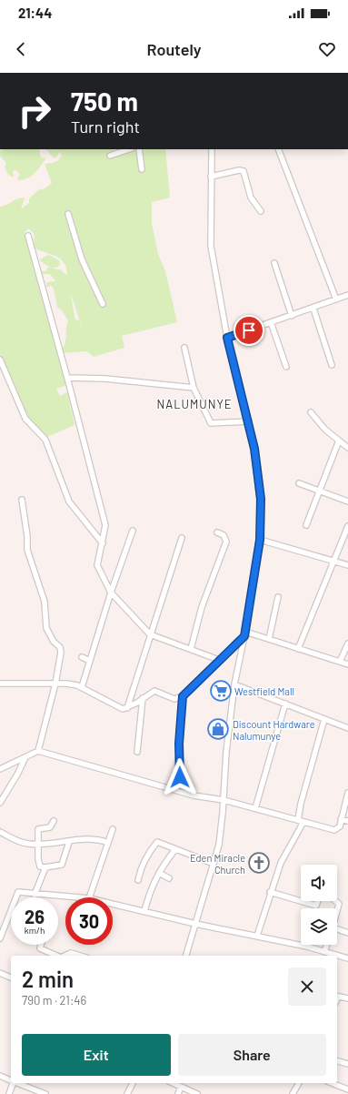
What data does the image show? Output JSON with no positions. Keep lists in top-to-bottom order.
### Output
{
  "districts": ["NALUMUNYE"],
  "places": {
    "supermarket": ["Westfield Mall"],
    "shop": ["Discount Hardware Nalumunye"],
    "church": ["Eden Miracle Church"]
  },
  "page": {
    "status": "21:44",
    "header": "Routely",
    "turn": ["750 m", "Turn right"],
    "speed": "26 km/h",
    "limit": "30",
    "heading": ["2 min", "790 m · 21:46"],
    "buttons": ["Exit", "Share"]
  }
}
